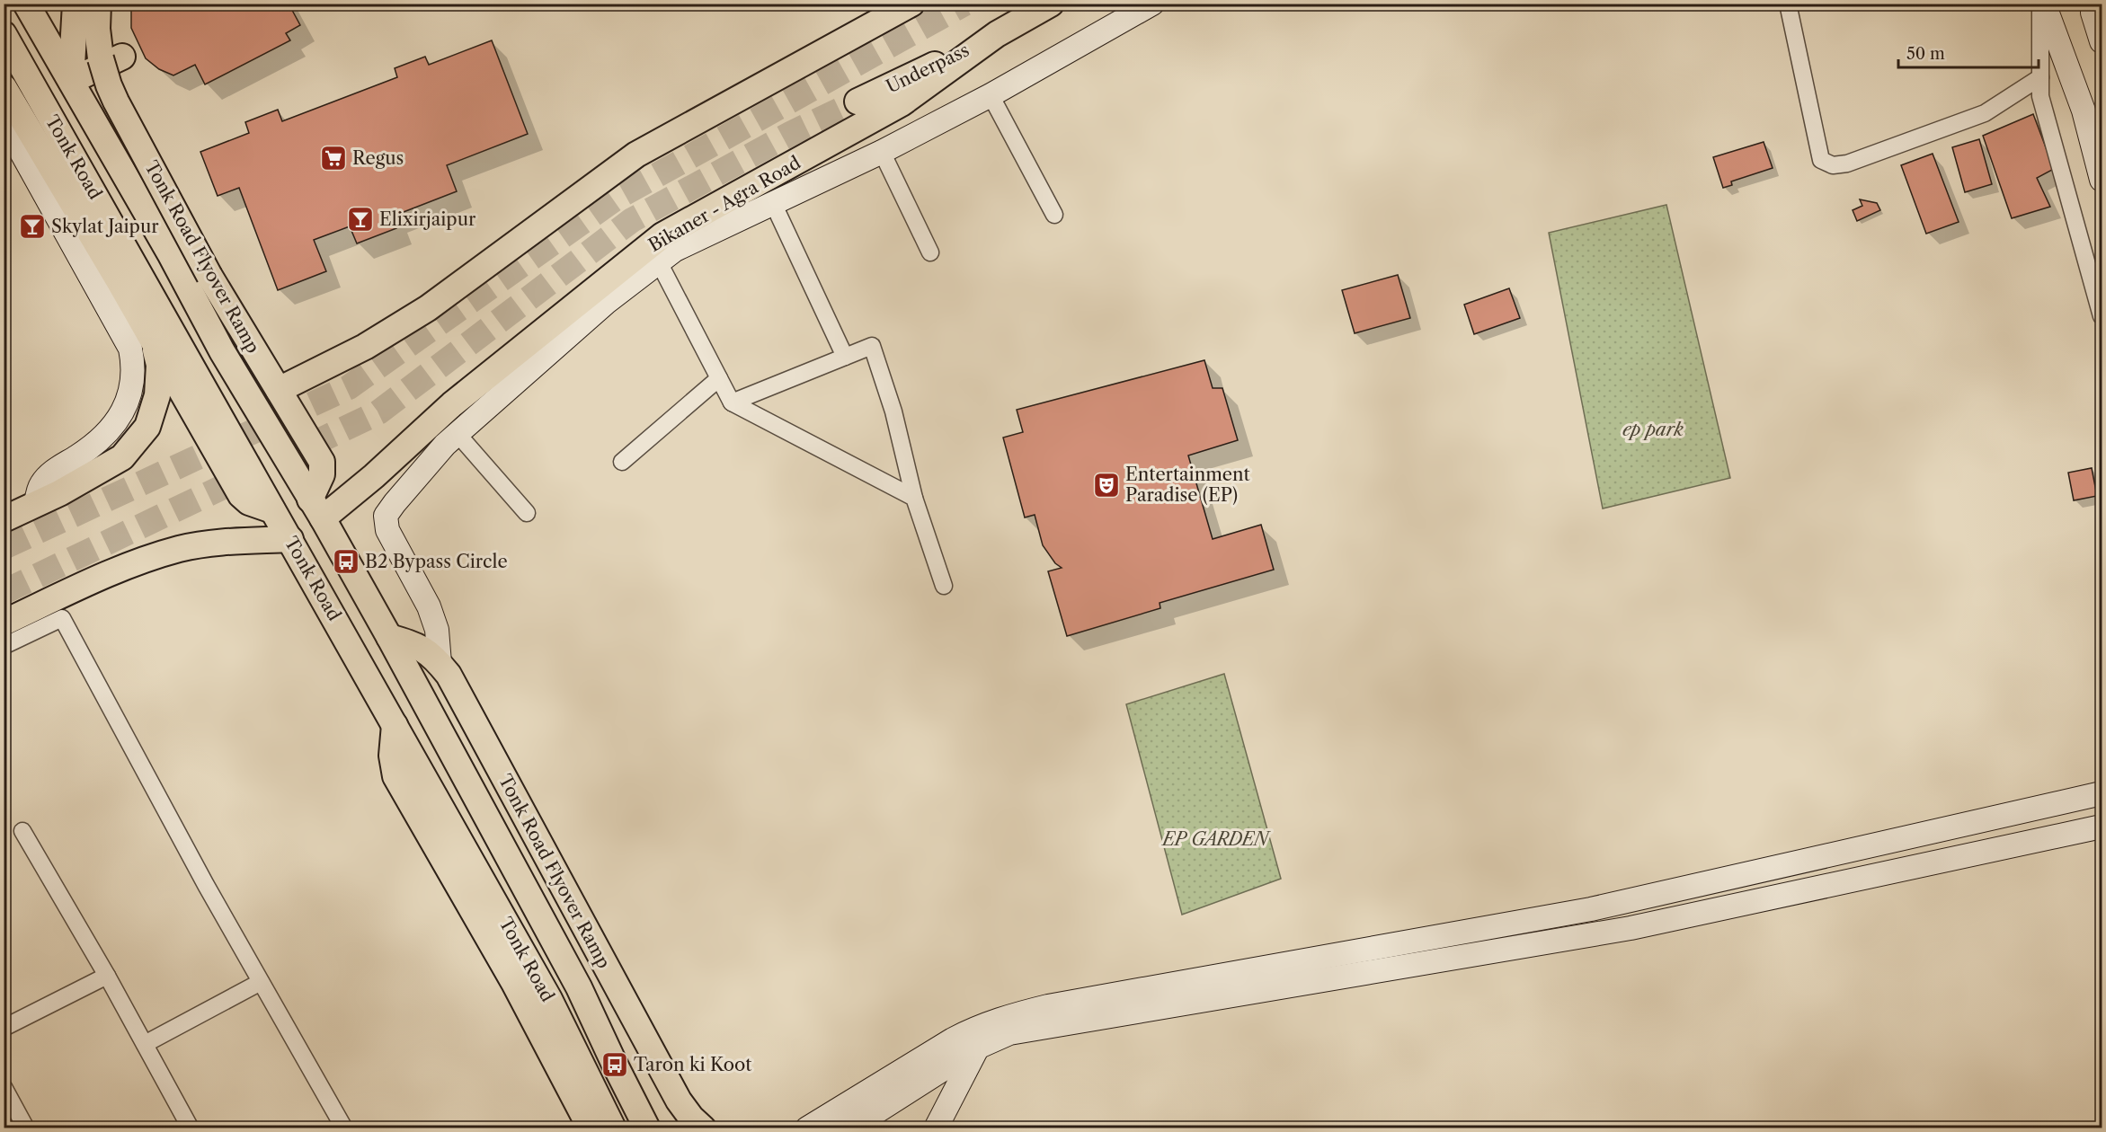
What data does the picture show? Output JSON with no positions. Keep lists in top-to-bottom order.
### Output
{
  "streets": {
    "main road": [
      "Underpass",
      "Tonk Road",
      "Bikaner - Agra Road",
      "Tonk Road Flyover Ramp"
    ]
  },
  "crossings": [
    ["Underpass", "Bikaner - Agra Road"],
    ["Tonk Road", "Bikaner - Agra Road"],
    ["Tonk Road", "Tonk Road Flyover Ramp"],
    ["Bikaner - Agra Road", "Tonk Road Flyover Ramp"]
  ],
  "parks": ["ep park", "EP GARDEN"],
  "places": {
    "supermarket": ["Regus"],
    "bar": ["Elixirjaipur", "Skylat Jaipur"],
    "theatre": ["Entertainment Paradise (EP)"],
    "bus stop": ["B2 Bypass Circle", "Taron ki Koot"]
  },
  "scale_bar": "50 m"
}
